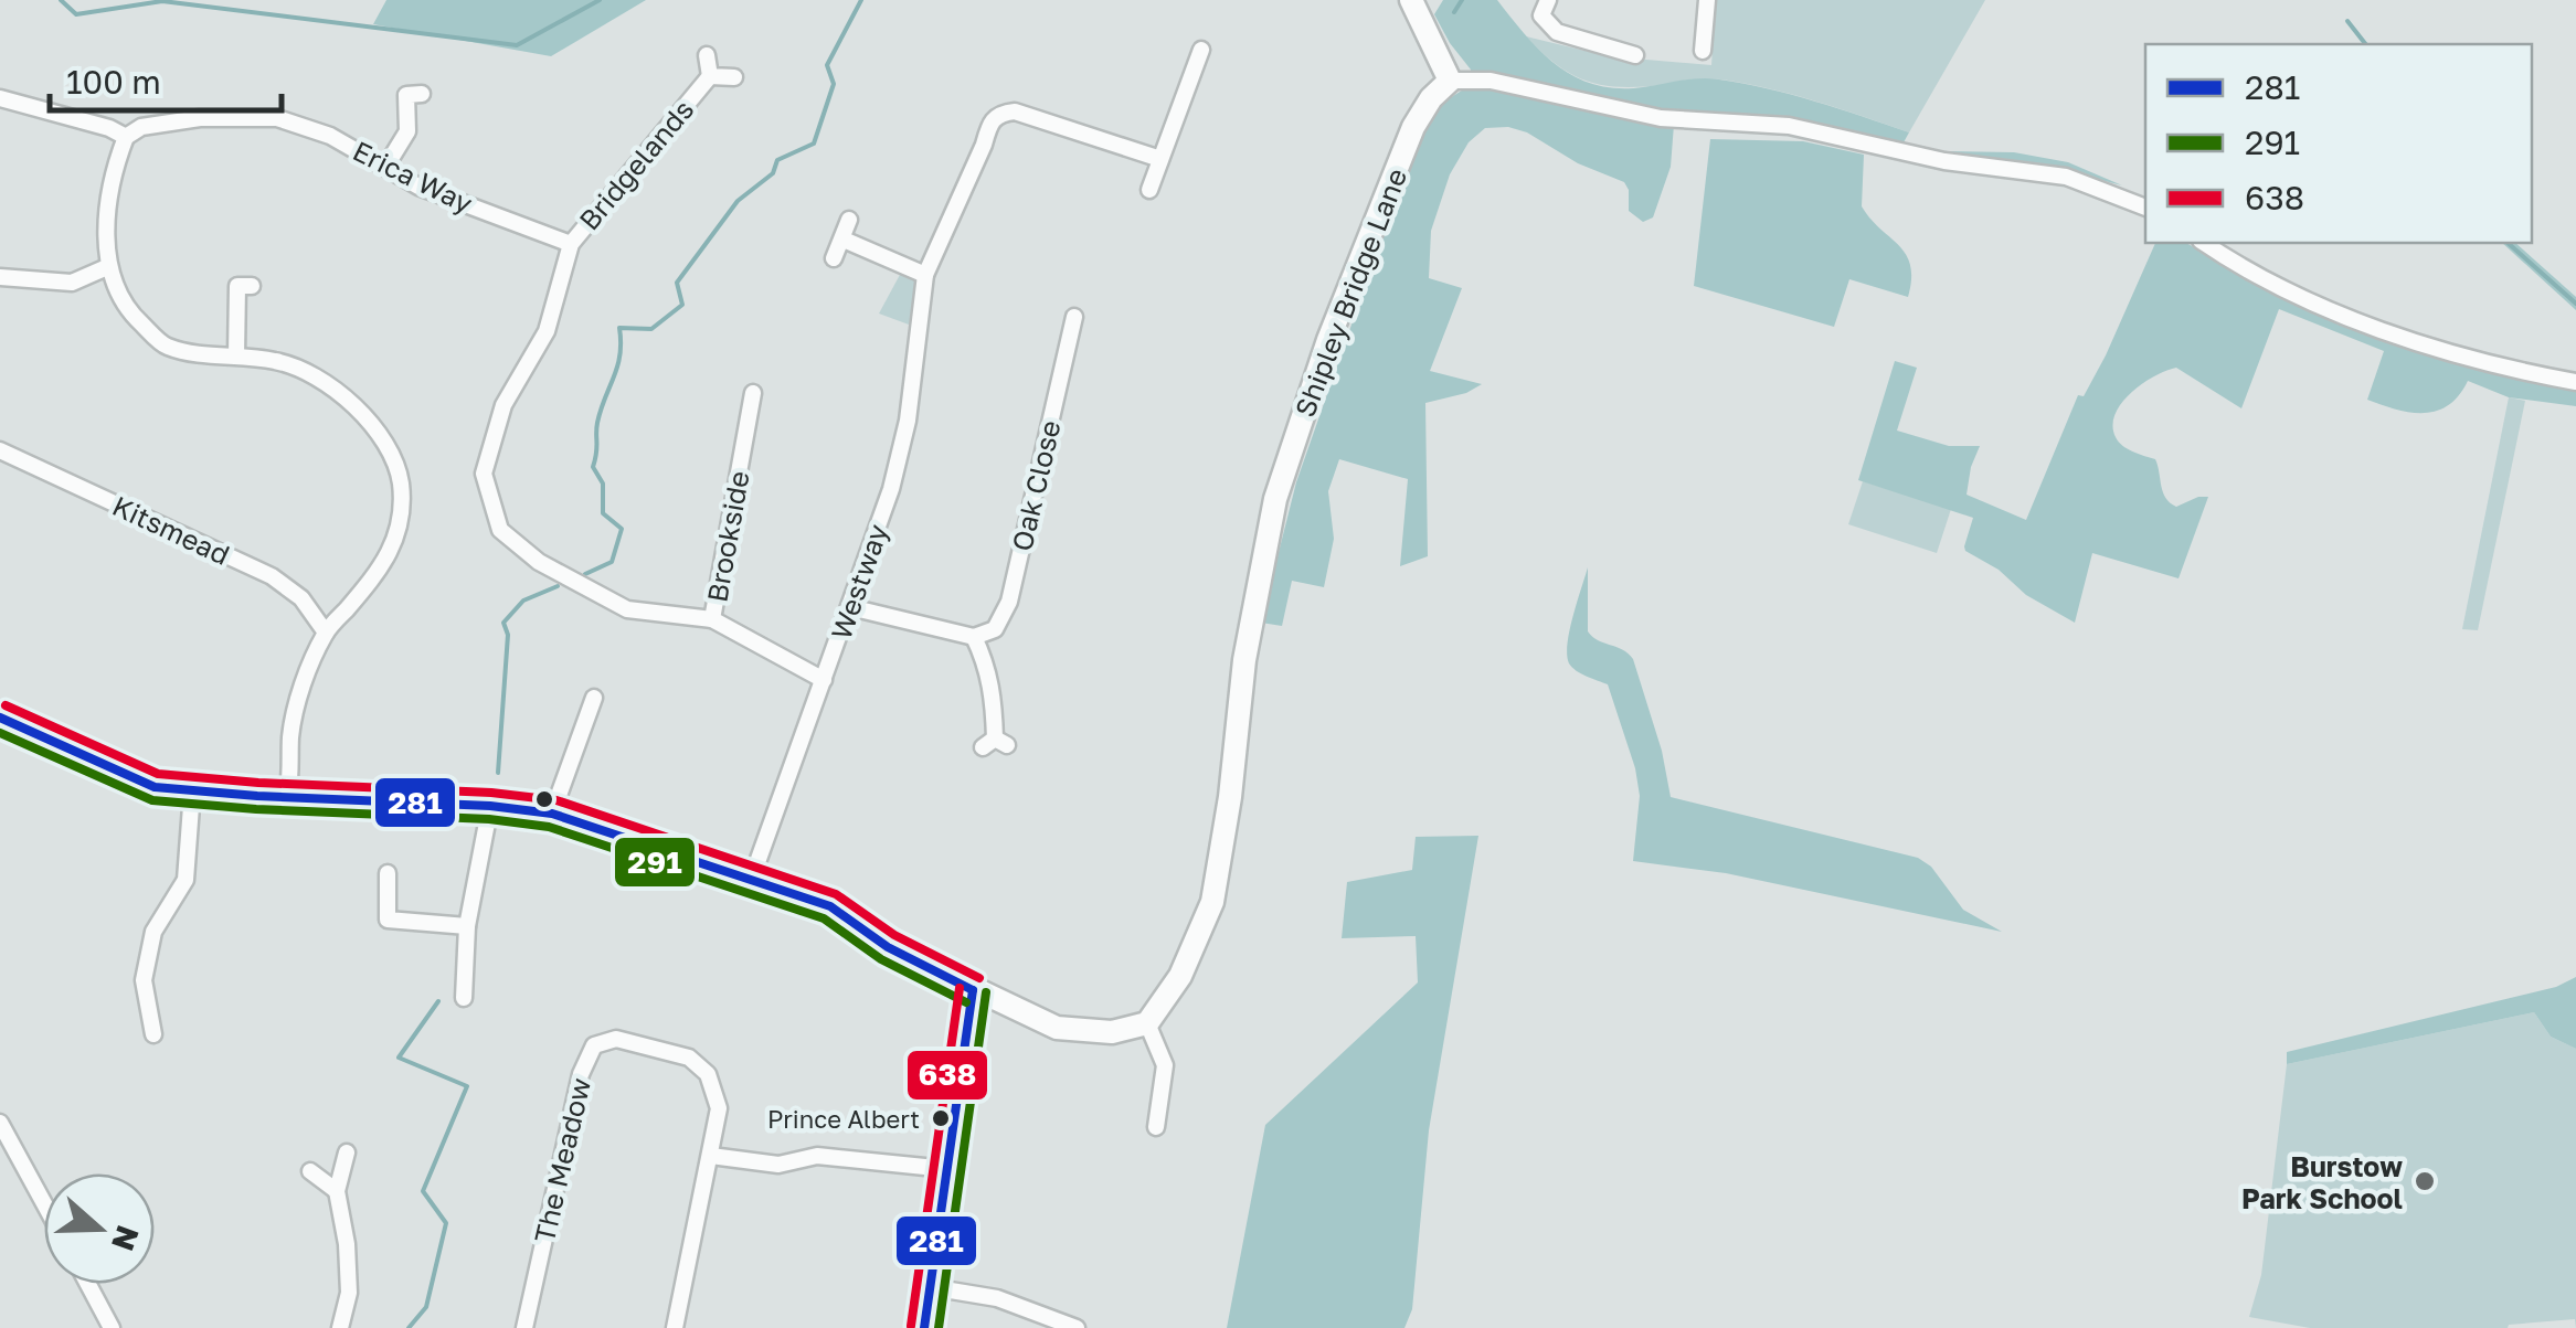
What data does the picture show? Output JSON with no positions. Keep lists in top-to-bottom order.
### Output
{
  "streets": {
    "street": [
      "Bridgelands",
      "Erica Way",
      "Shipley Bridge Lane",
      "Oak Close",
      "Kitsmead",
      "Brookside",
      "Westway",
      "The Meadow"
    ]
  },
  "crossings": [
    ["Bridgelands", "Erica Way"],
    ["Bridgelands", "Brookside"],
    ["Brookside", "Westway"]
  ],
  "places": ["Prince Albert", "Burstow Park School"],
  "lines": ["transit line 638", "transit line 281", "transit line 291"],
  "legend": ["281", "291", "638"],
  "scale_bar": "100 m",
  "north": "right"
}
